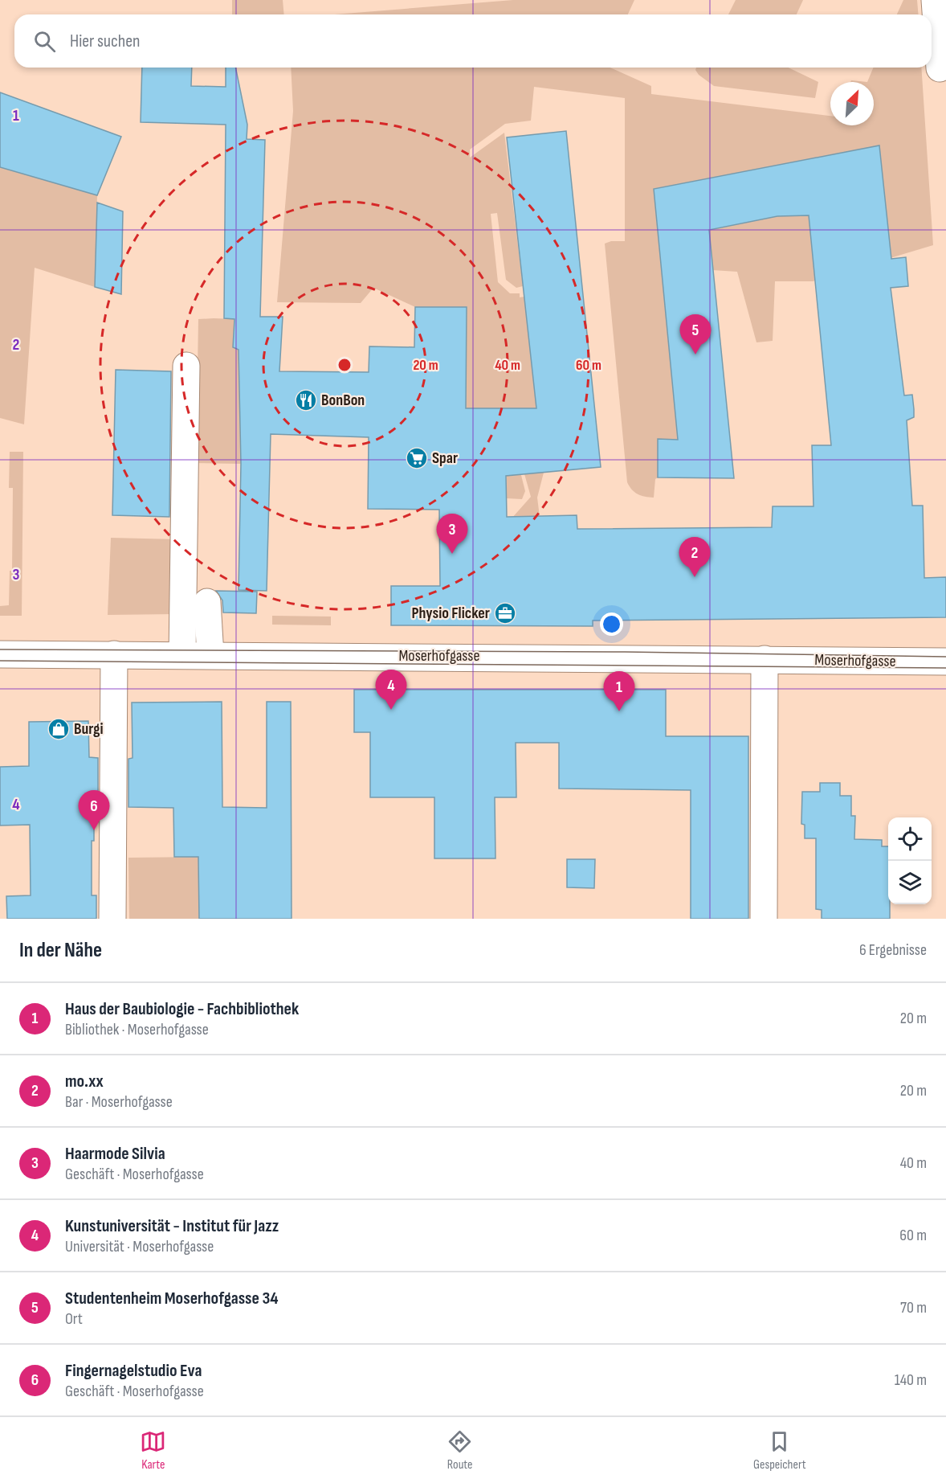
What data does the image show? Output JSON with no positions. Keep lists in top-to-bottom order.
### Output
{
  "streets": {
    "street": ["Moserhofgasse"]
  },
  "places": {
    "restaurant": ["BonBon"],
    "supermarket": ["Spar"],
    "office": ["Physio Flicker"],
    "shop": ["Burgi"]
  },
  "north": "top right",
  "page": {
    "search": "Hier suchen",
    "pins": [
      "5",
      "3",
      "2",
      "4",
      "1",
      "6"
    ],
    "heading": ["In der Nähe", "6 Ergebnisse"],
    "list": [
      {
        "mark": "1",
        "name": "Haus der Baubiologie - Fachbibliothek",
        "note": "Bibliothek · Moserhofgasse",
        "value": "20 m"
      },
      {
        "mark": "2",
        "name": "mo.xx",
        "note": "Bar · Moserhofgasse",
        "value": "20 m"
      },
      {
        "mark": "3",
        "name": "Haarmode Silvia",
        "note": "Geschäft · Moserhofgasse",
        "value": "40 m"
      },
      {
        "mark": "4",
        "name": "Kunstuniversität - Institut für Jazz",
        "note": "Universität · Moserhofgasse",
        "value": "60 m"
      },
      {
        "mark": "5",
        "name": "Studentenheim Moserhofgasse 34",
        "note": "Ort",
        "value": "70 m"
      },
      {
        "mark": "6",
        "name": "Fingernagelstudio Eva",
        "note": "Geschäft · Moserhofgasse",
        "value": "140 m"
      }
    ],
    "nav": ["Karte", "Route", "Gespeichert"]
  },
  "grid": {
    "rows": [
      "1",
      "2",
      "3",
      "4"
    ]
  },
  "rings": ["20 m", "40 m", "60 m"]
}
